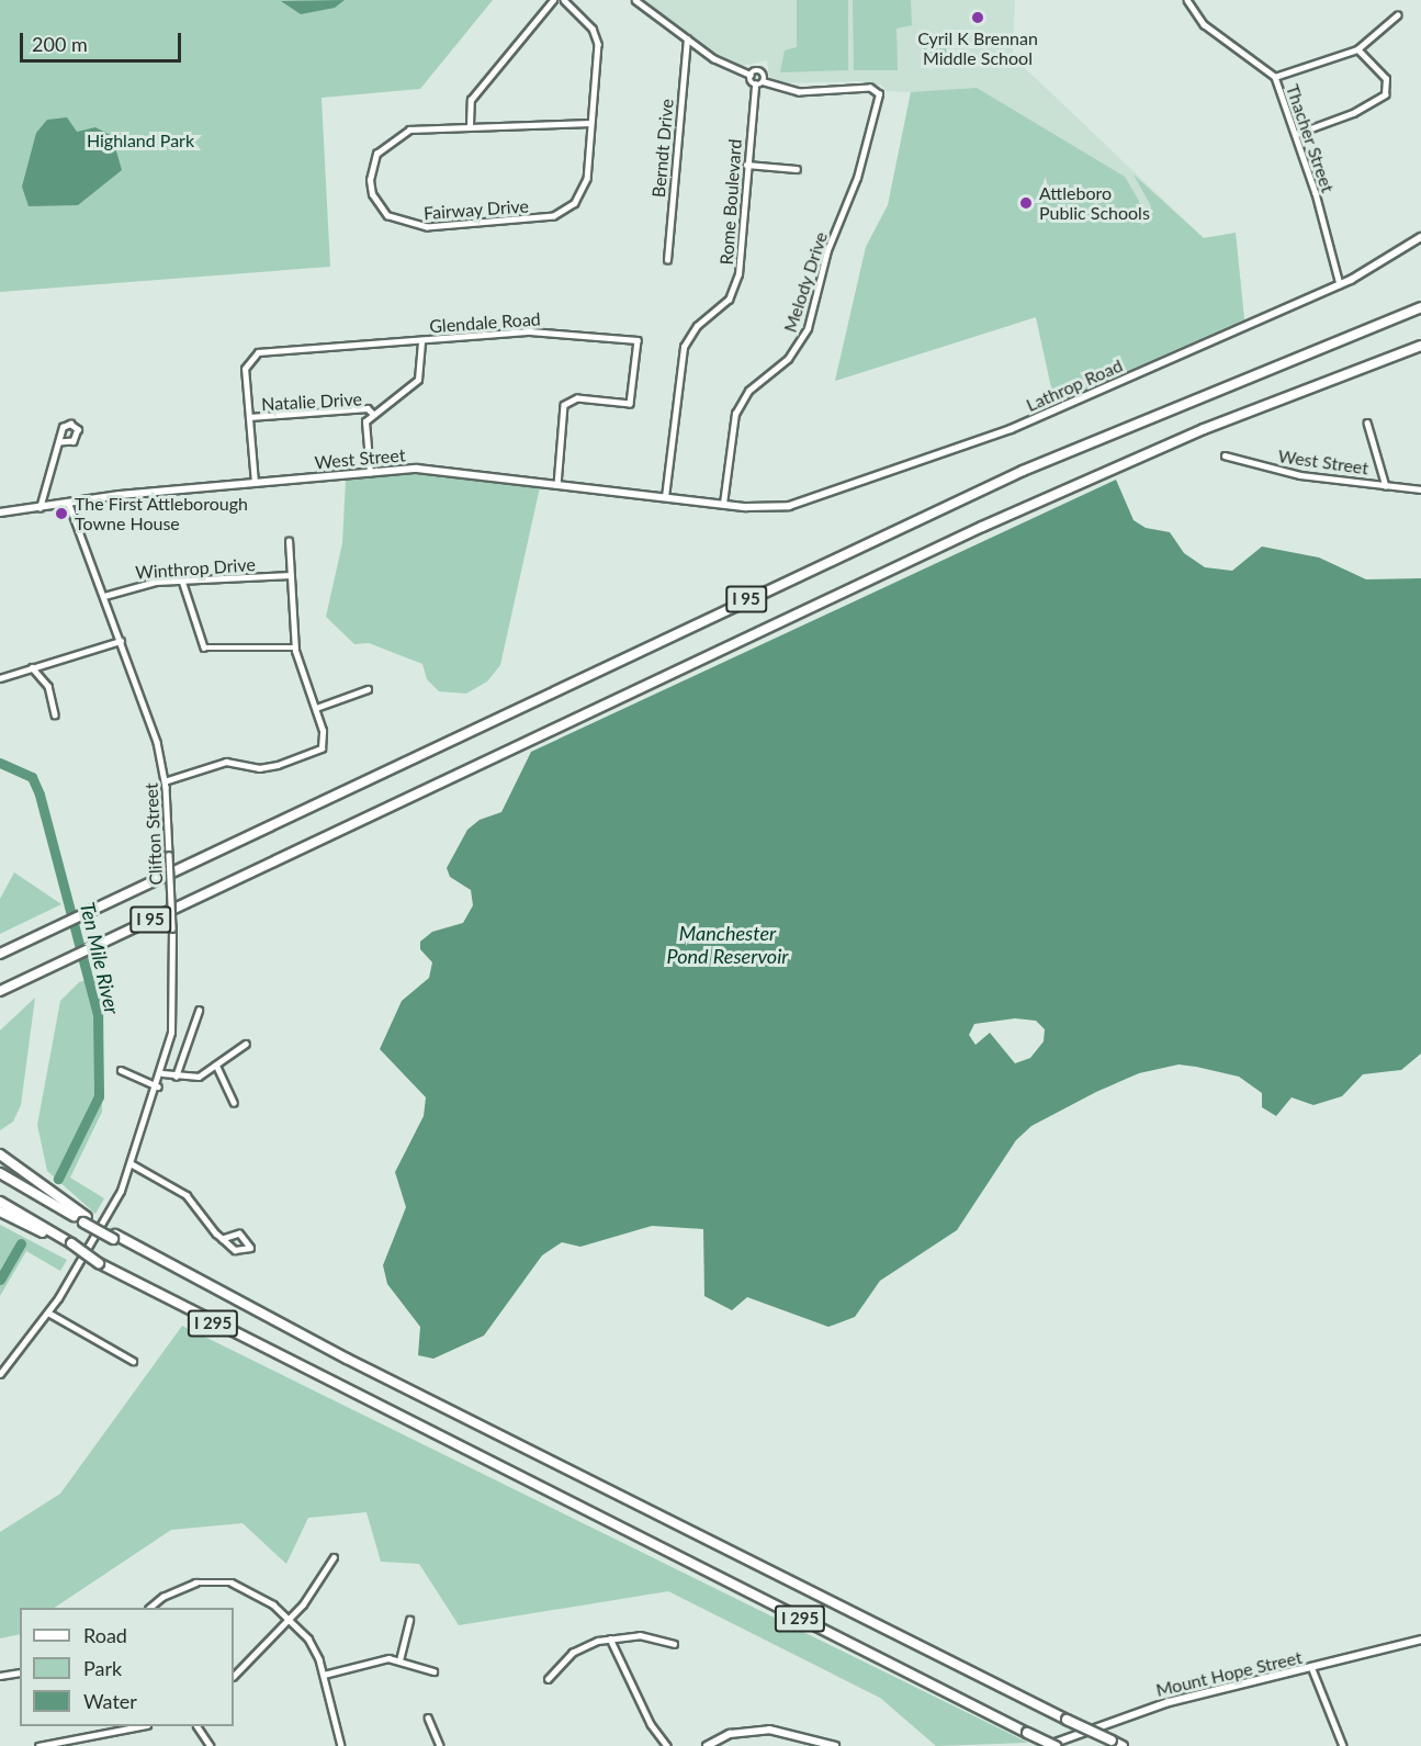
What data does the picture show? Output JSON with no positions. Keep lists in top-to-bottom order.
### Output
{
  "streets": {
    "highway": ["I 95", "I 295"],
    "main road": ["Lathrop Road", "West Street", "Mount Hope Street"],
    "street": [
      "Thacher Street",
      "Berndt Drive",
      "Rome Boulevard",
      "Fairway Drive",
      "Melody Drive",
      "Glendale Road",
      "Natalie Drive",
      "Winthrop Drive",
      "Clifton Street"
    ]
  },
  "crossings": [
    ["Thacher Street", "Lathrop Road"],
    ["Rome Boulevard", "West Street"],
    ["Melody Drive", "Lathrop Road"],
    ["Melody Drive", "West Street"],
    ["Glendale Road", "Natalie Drive"],
    ["Glendale Road", "West Street"],
    ["Lathrop Road", "West Street"],
    ["West Street", "Clifton Street"],
    ["Winthrop Drive", "Clifton Street"]
  ],
  "water": ["Manchester Pond Reservoir", "Ten Mile River"],
  "parks": ["Highland Park"],
  "places": ["Cyril K Brennan Middle School", "Attleboro Public Schools", "The First Attleborough Towne House"],
  "legend": ["Road", "Park", "Water"],
  "scale_bar": "200 m"
}
